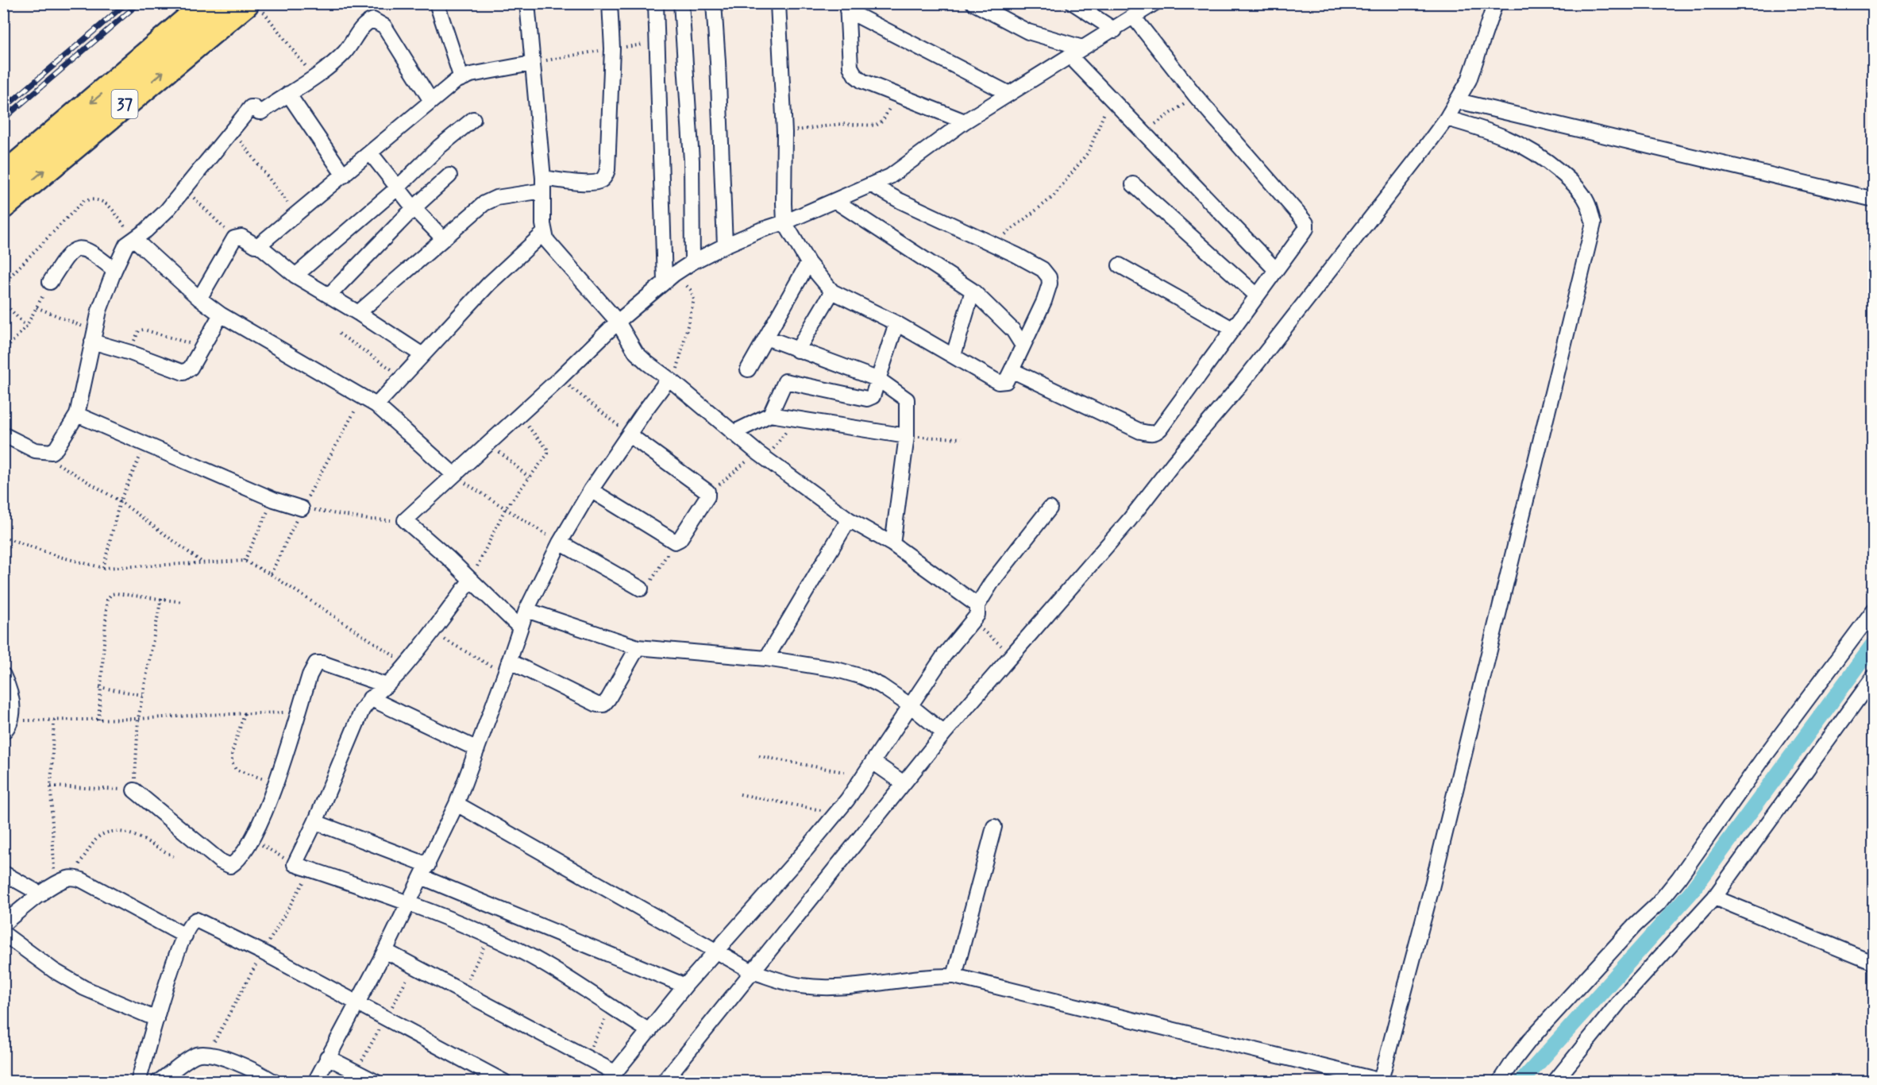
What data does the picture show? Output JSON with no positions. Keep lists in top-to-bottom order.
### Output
{
  "streets": {
    "highway": ["37"]
  }
}
